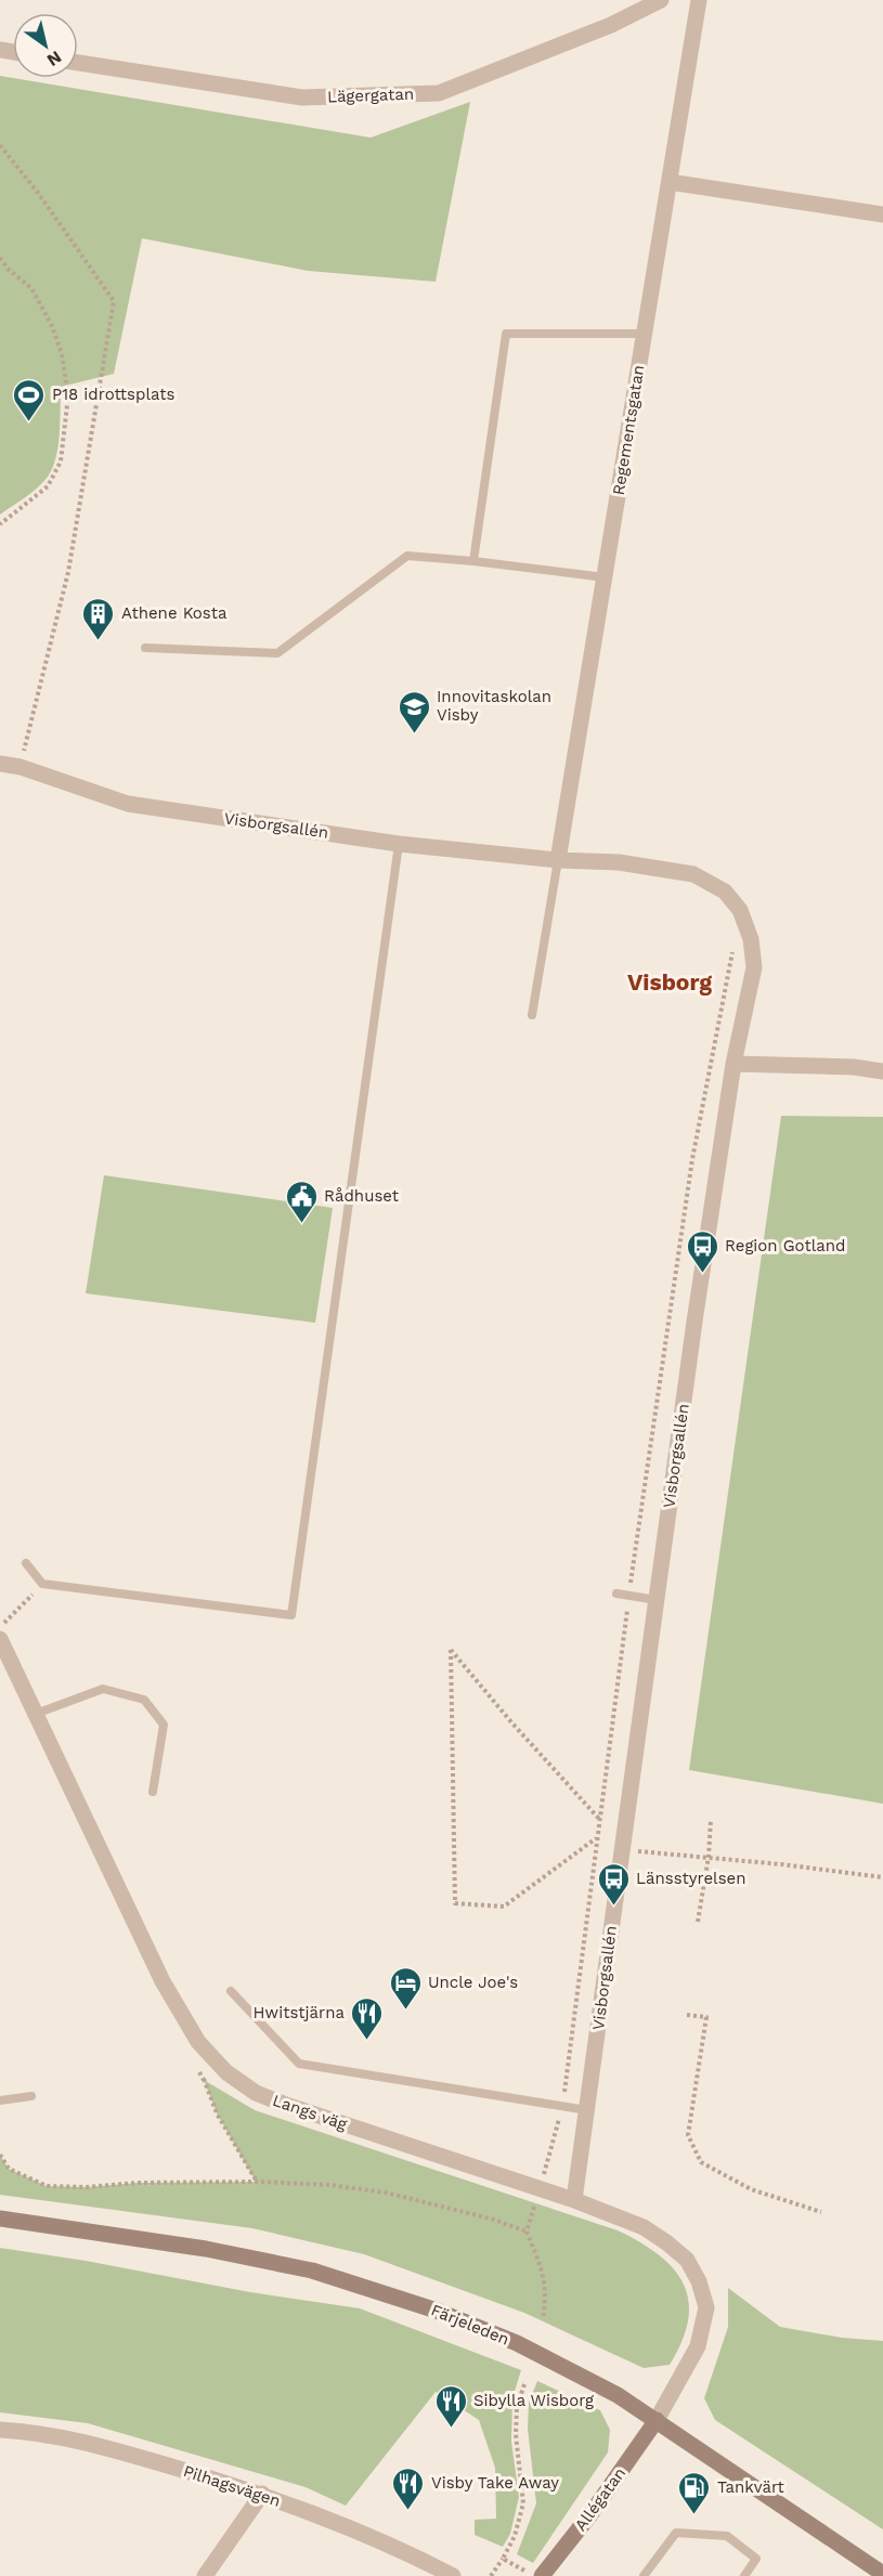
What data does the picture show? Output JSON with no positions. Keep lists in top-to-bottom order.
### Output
{
  "streets": {
    "main road": ["Färjeleden", "Allégatan"],
    "street": [
      "Lägergatan",
      "Regementsgatan",
      "Visborgsallén",
      "Langs väg",
      "Pilhagsvägen"
    ]
  },
  "crossings": [
    ["Regementsgatan", "Visborgsallén"],
    ["Visborgsallén", "Langs väg"],
    ["Langs väg", "Färjeleden"],
    ["Langs väg", "Allégatan"],
    ["Färjeleden", "Allégatan"]
  ],
  "districts": ["Visborg"],
  "places": {
    "sports": ["P18 idrottsplats"],
    "building": ["Athene Kosta"],
    "school or university": ["Innovitaskolan Visby"],
    "public building": ["Rådhuset"],
    "bus stop": ["Region Gotland", "Länsstyrelsen"],
    "hotel": ["Uncle Joe's"],
    "restaurant": ["Hwitstjärna", "Sibylla Wisborg", "Visby Take Away"],
    "fuel station": ["Tankvärt"]
  },
  "north": "bottom right"
}
